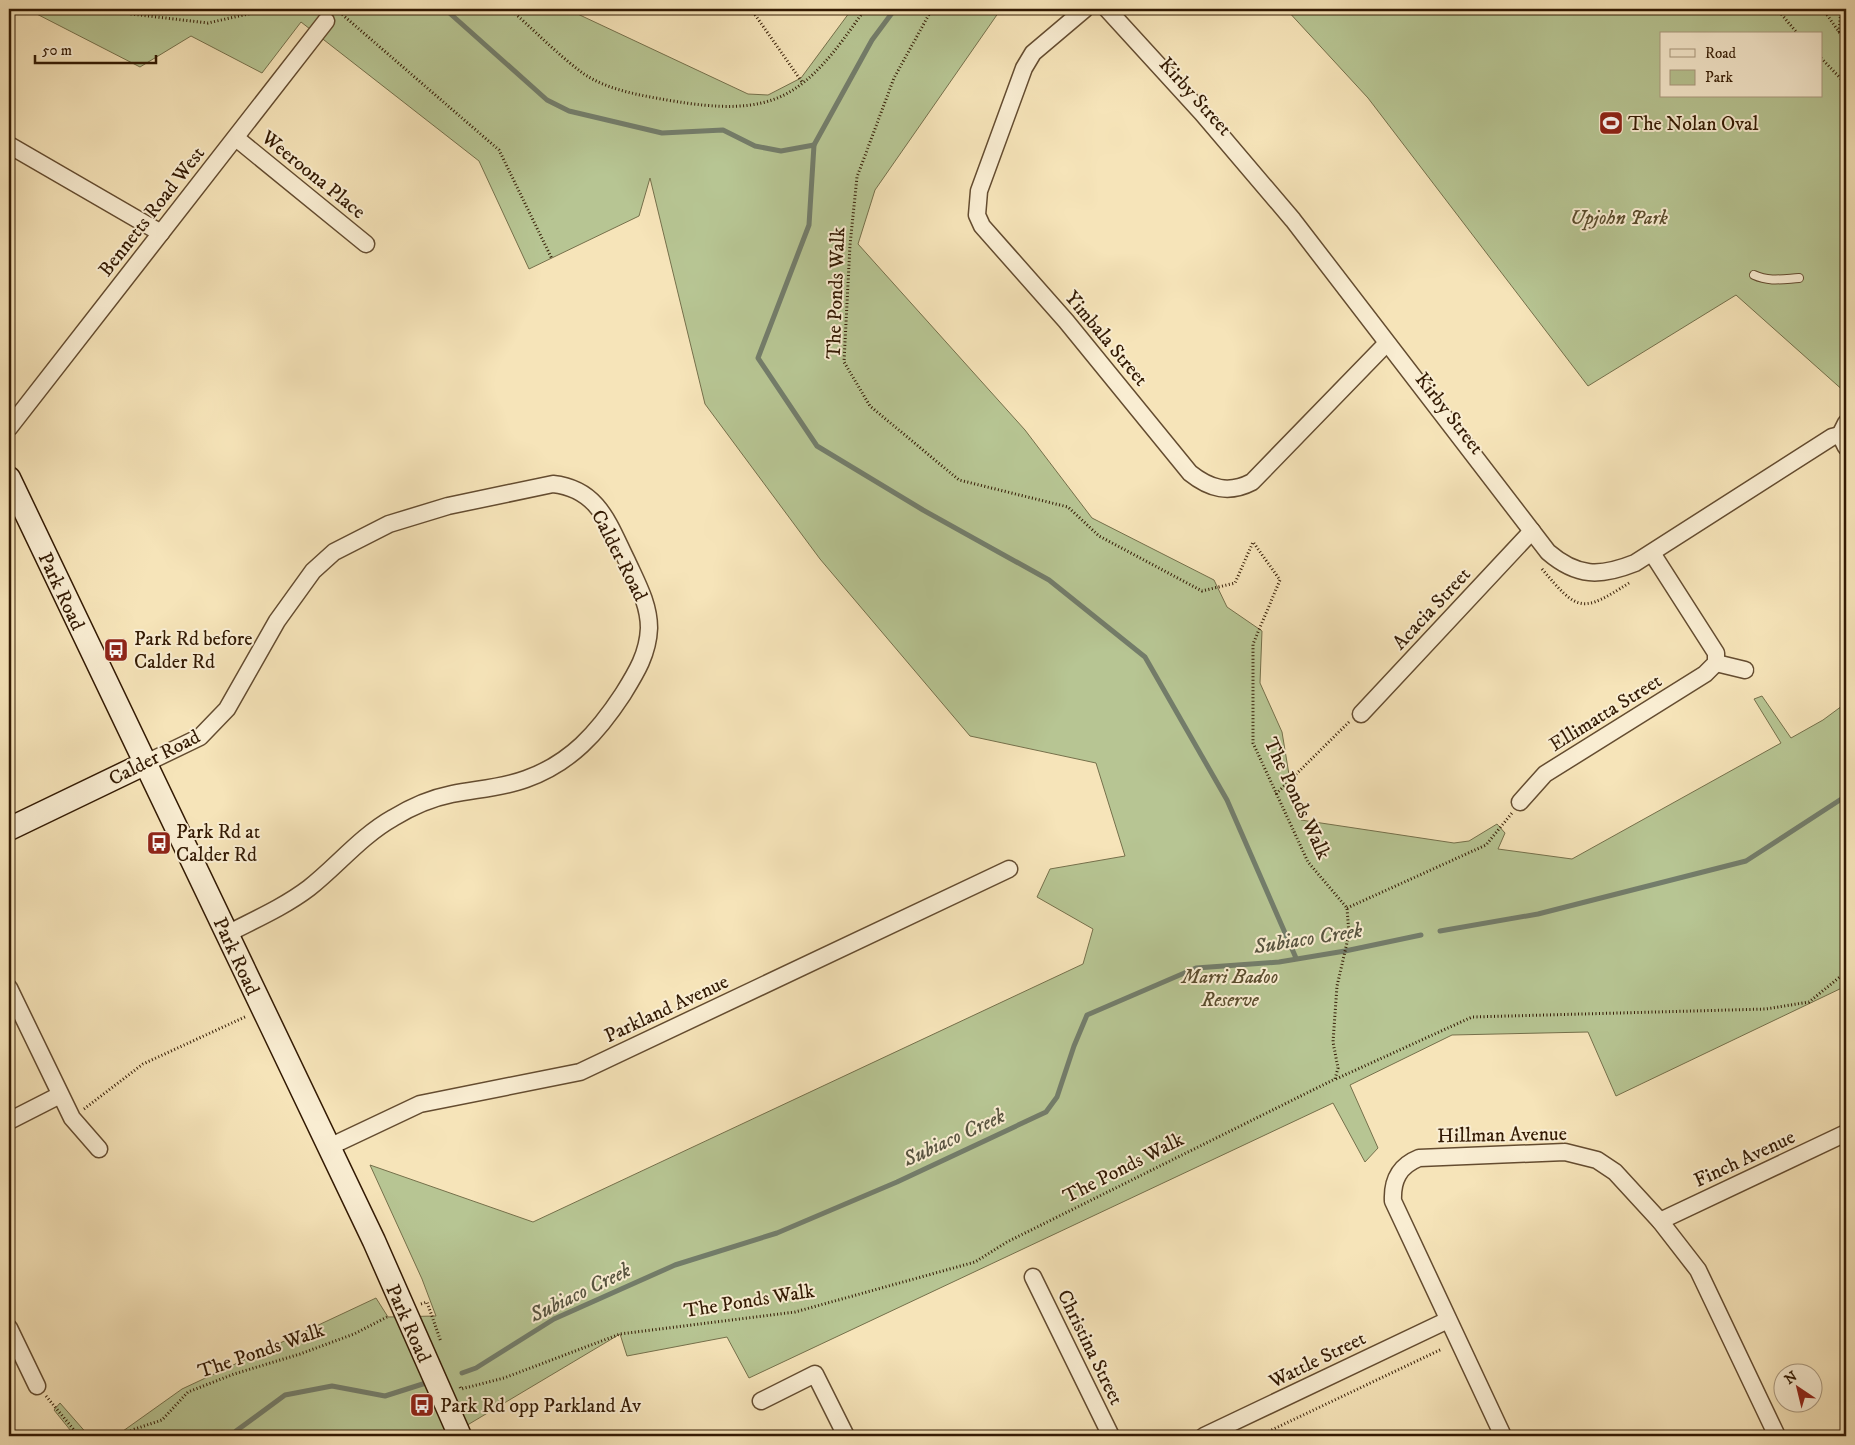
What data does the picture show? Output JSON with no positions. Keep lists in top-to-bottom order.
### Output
{
  "streets": {
    "street": [
      "Kirby Street",
      "Weeroona Place",
      "Bennetts Road West",
      "Yimbala Street",
      "Calder Road",
      "Park Road",
      "Acacia Street",
      "Ellimatta Street",
      "Parkland Avenue",
      "Hillman Avenue",
      "Finch Avenue",
      "Christina Street",
      "Wattle Street"
    ],
    "path": ["The Ponds Walk"]
  },
  "crossings": [
    ["Kirby Street", "Yimbala Street"],
    ["Kirby Street", "Acacia Street"],
    ["Weeroona Place", "Bennetts Road West"],
    ["Calder Road", "Park Road"],
    ["Park Road", "Parkland Avenue"],
    ["Hillman Avenue", "Finch Avenue"],
    ["Hillman Avenue", "Wattle Street"]
  ],
  "water": ["Subiaco Creek"],
  "parks": ["Upjohn Park", "Marri Badoo Reserve"],
  "places": {
    "sports": ["The Nolan Oval"],
    "bus stop": ["Park Rd before Calder Rd", "Park Rd at Calder Rd", "Park Rd opp Parkland Av"]
  },
  "legend": ["Road", "Park"],
  "scale_bar": "50 m",
  "north": "top left"
}
